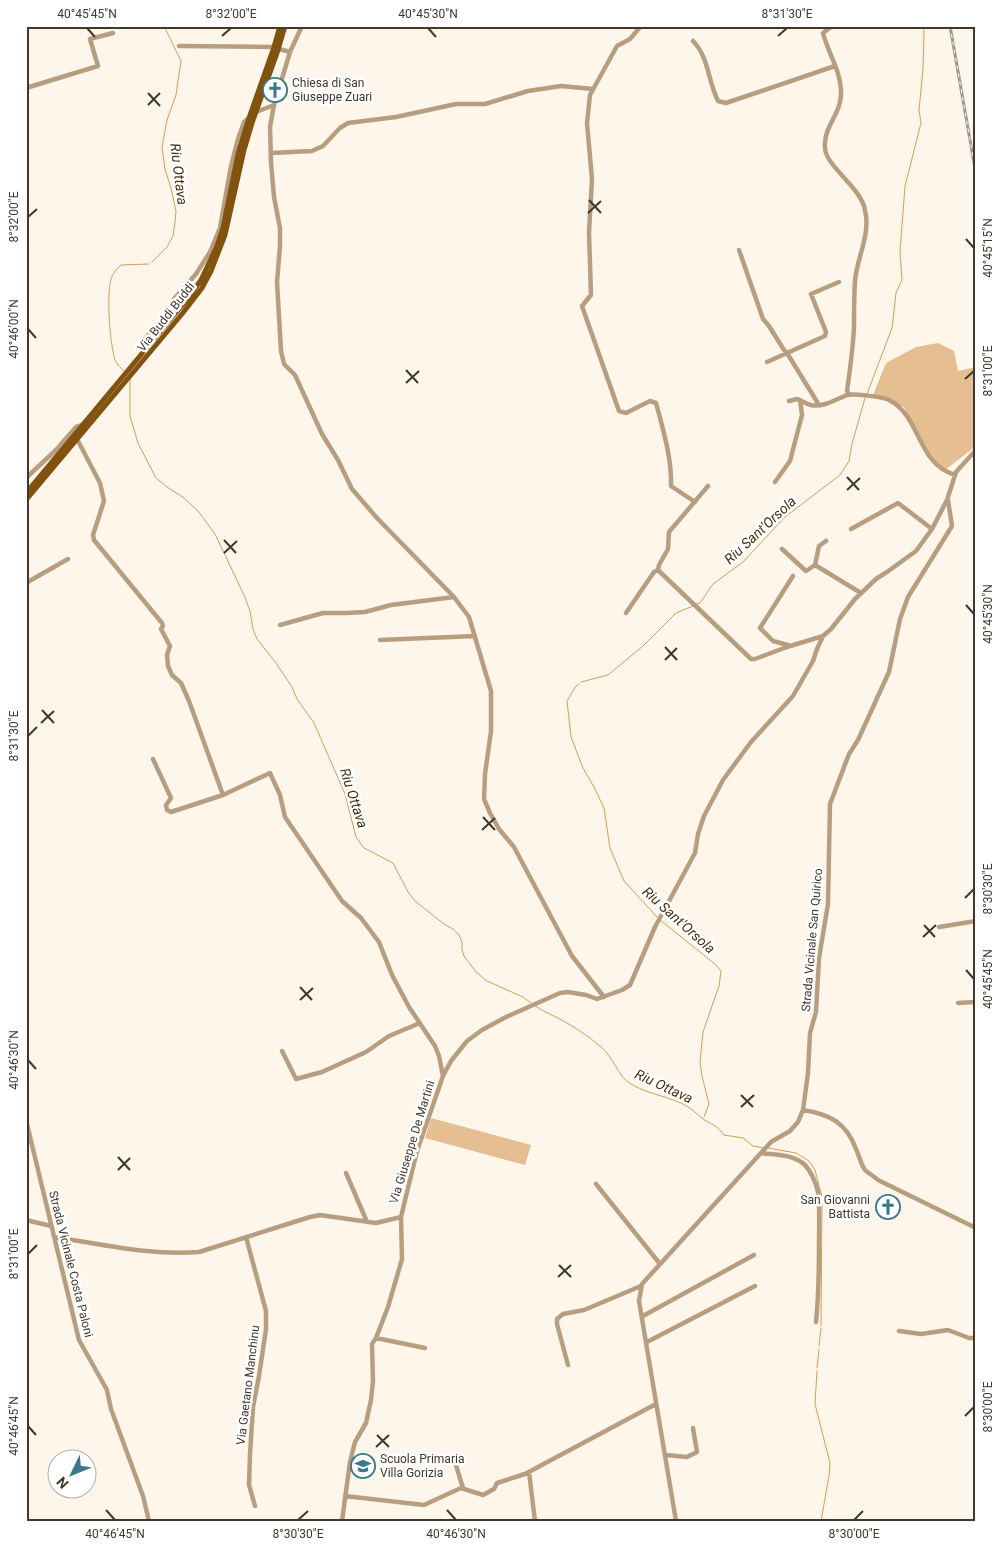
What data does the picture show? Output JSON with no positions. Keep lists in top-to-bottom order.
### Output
{
  "streets": {
    "main road": ["Via Buddi Buddi"],
    "street": [
      "Strada Vicinale San Quirico",
      "Via Giuseppe De Martini",
      "Strada Vicinale Costa Paloni",
      "Via Gaetano Manchinu"
    ]
  },
  "water": ["Riu Ottava", "Riu Sant'Orsola"],
  "places": {
    "church": ["Chiesa di San Giuseppe Zuari", "San Giovanni Battista"],
    "school or university": ["Scuola Primaria Villa Gorizia"]
  },
  "north": "bottom left",
  "coordinates": [
    "40°45'45\"N",
    "8°32'00\"E",
    "40°45'30\"N",
    "8°31'30\"E",
    "40°45'15\"N",
    "40°46'00\"N",
    "8°31'00\"E",
    "8°30'30\"E",
    "40°46'30\"N",
    "8°30'00\"E",
    "40°46'45\"N"
  ]
}
